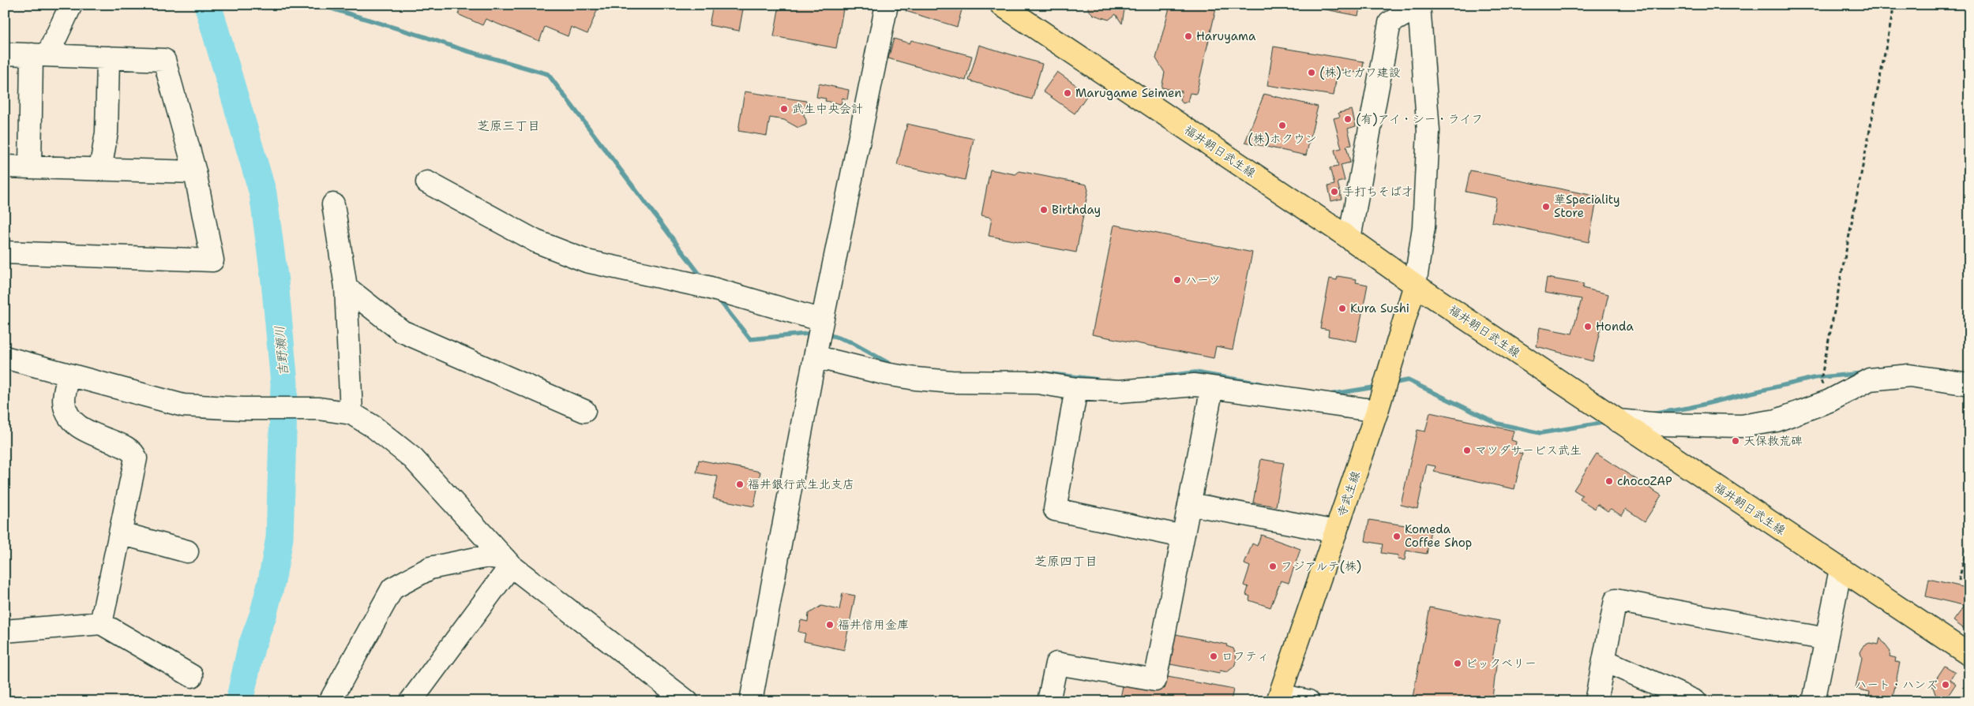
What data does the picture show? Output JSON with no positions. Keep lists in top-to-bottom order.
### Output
{
  "streets": {
    "main road": ["福井朝日武生線", "寺武生線"]
  },
  "crossings": [
    ["福井朝日武生線", "寺武生線"]
  ],
  "districts": ["芝原三丁目", "芝原四丁目"],
  "water": ["吉野瀬川"],
  "places": [
    "Haruyama",
    "(株)セガワ建設",
    "Marugame Seimen",
    "武生中央会計",
    "(有)アイ・シー・ライフ",
    "(株)ホクウン",
    "手打ちそば才",
    "華Speciality Store",
    "Birthday",
    "ハーツ",
    "Kura Sushi",
    "Honda",
    "天保救荒碑",
    "マツダサービス武生",
    "chocoZAP",
    "福井銀行武生北支店",
    "Komeda Coffee Shop",
    "フジアルテ(株)",
    "福井信用金庫",
    "ロフティ",
    "ビックベリー",
    "ハート・ハンズ"
  ]
}
